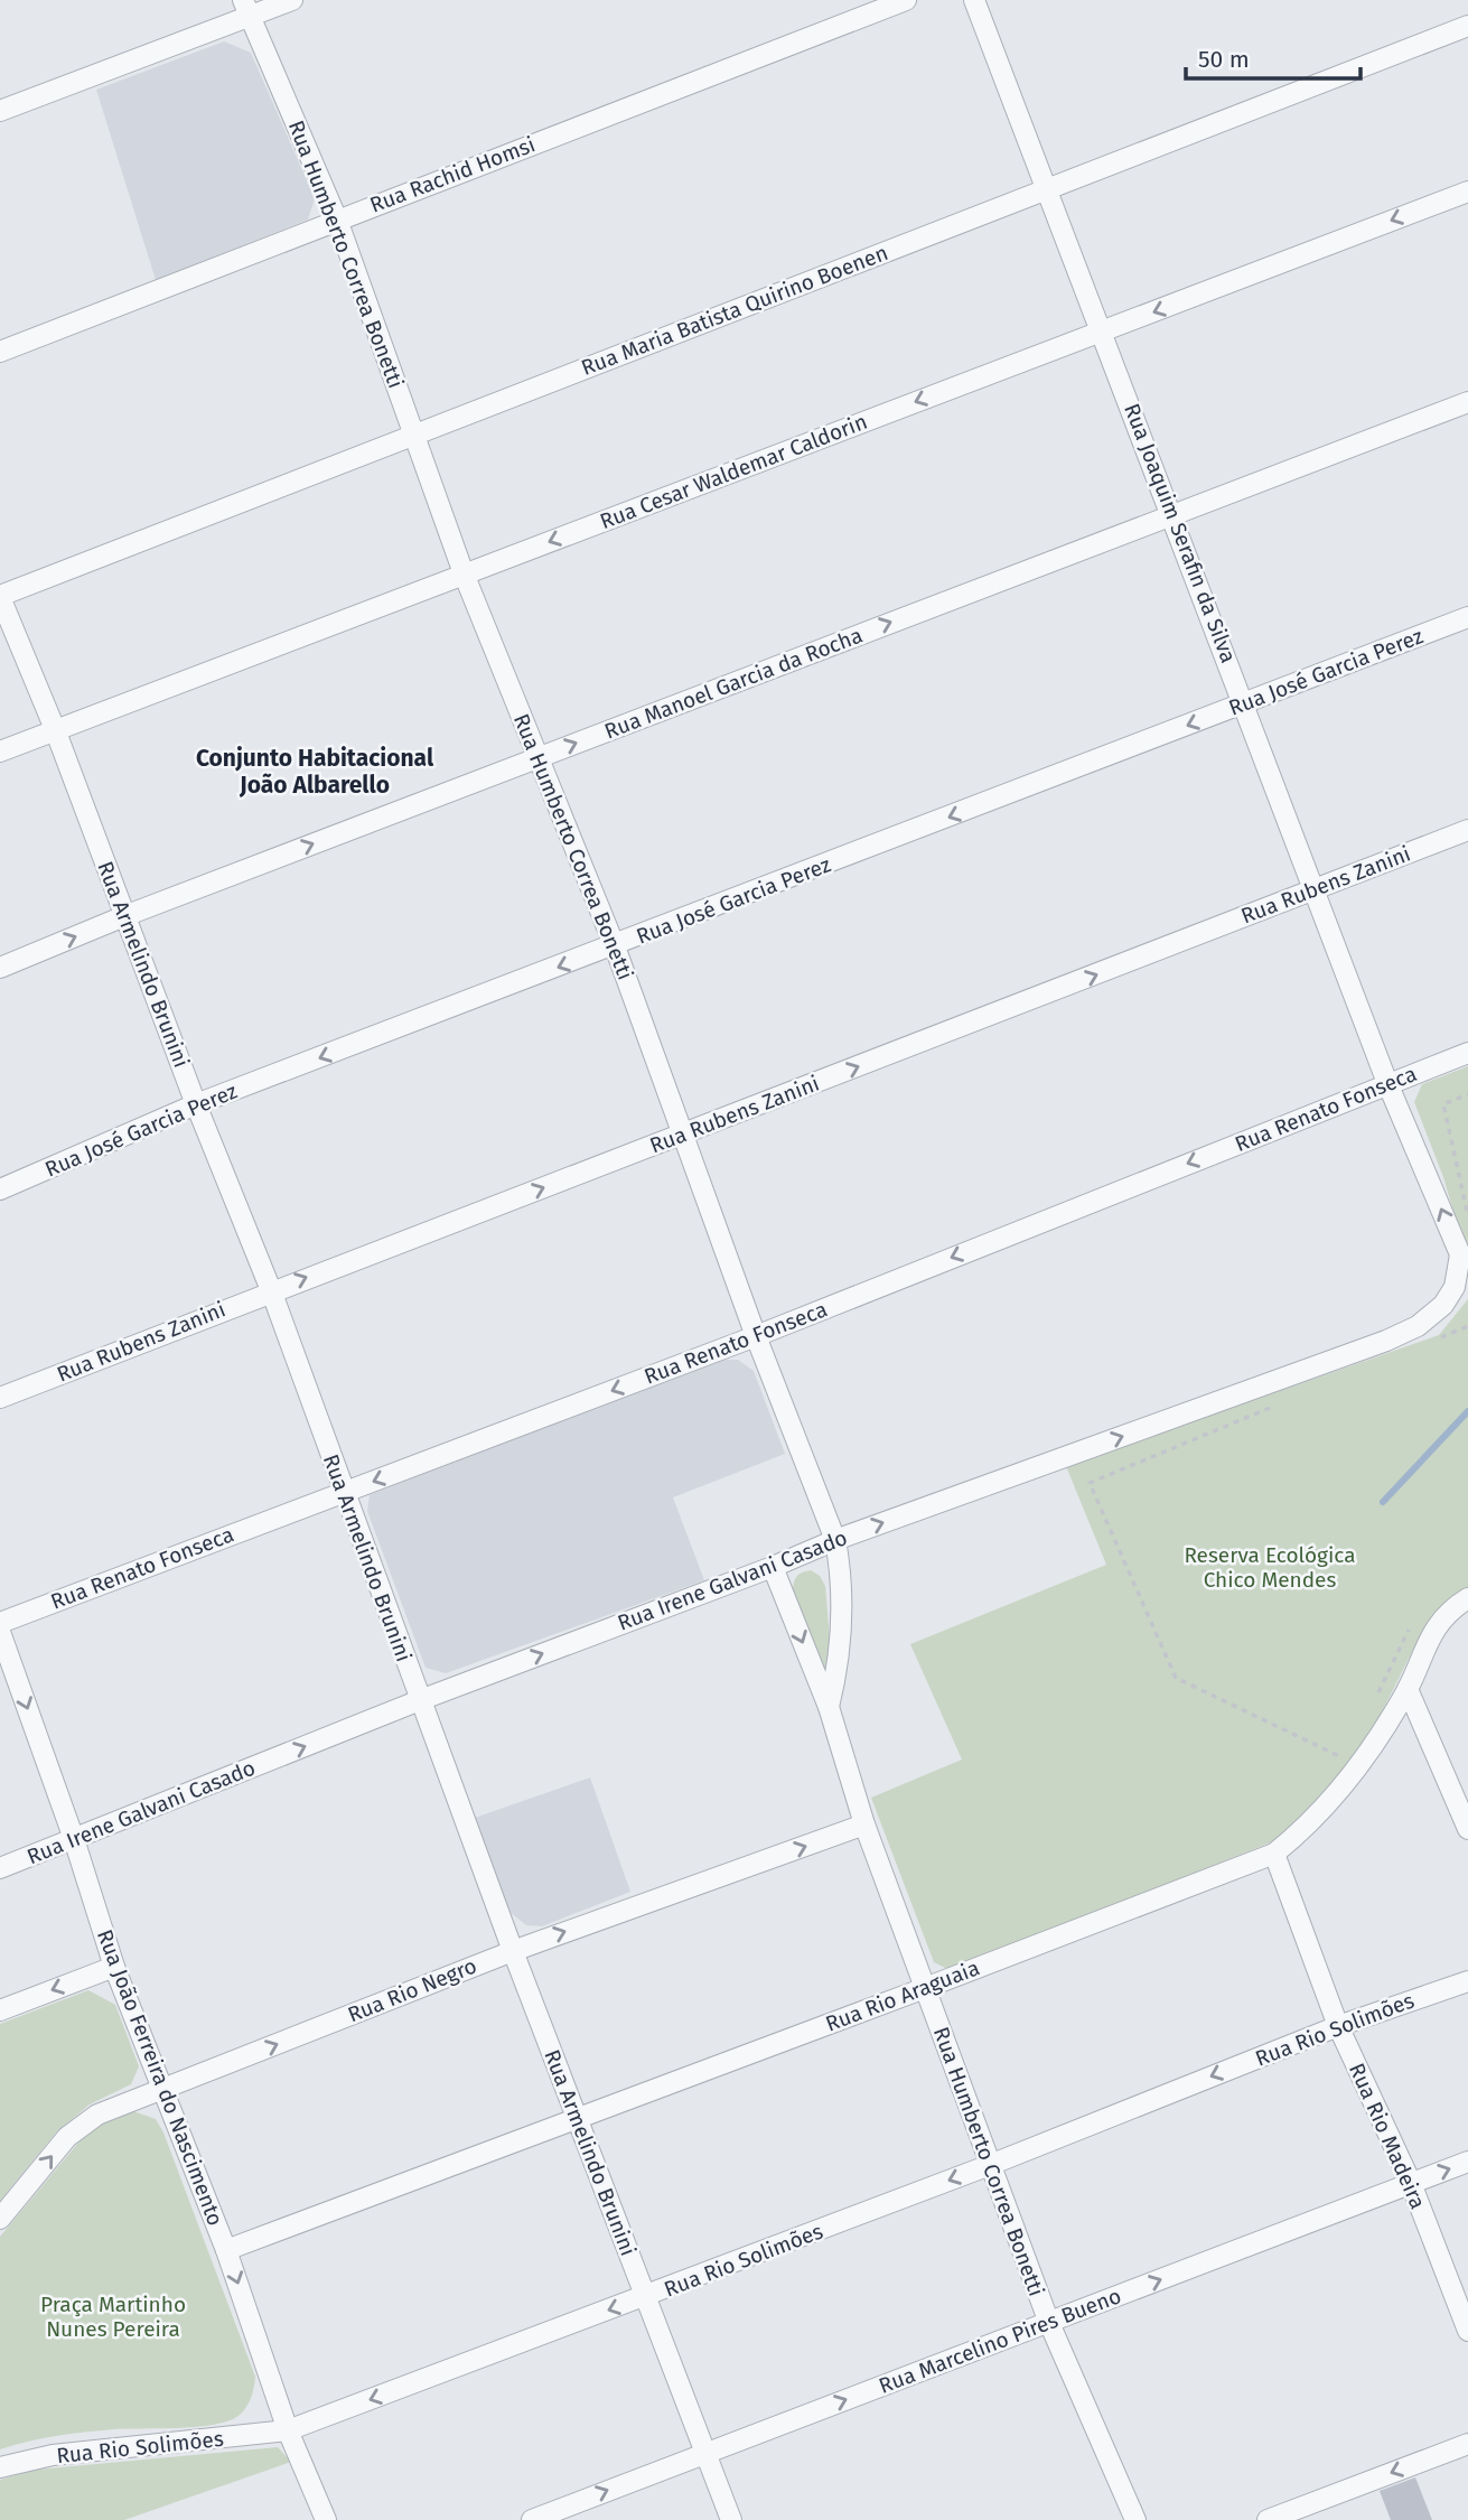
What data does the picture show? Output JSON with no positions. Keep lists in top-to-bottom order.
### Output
{
  "streets": {
    "street": [
      "Rua Rachid Homsi",
      "Rua Humberto Correa Bonetti",
      "Rua Maria Batista Quirino Boenen",
      "Rua Cesar Waldemar Caldorin",
      "Rua Joaquim Serafin da Silva",
      "Rua José Garcia Perez",
      "Rua Manoel Garcia da Rocha",
      "Rua Rubens Zanini",
      "Rua Armelindo Brunini",
      "Rua Renato Fonseca",
      "Rua Irene Galvani Casado",
      "Rua Rio Negro",
      "Rua Rio Araguaia",
      "Rua Rio Solimões",
      "Rua João Ferreira do Nascimento",
      "Rua Rio Madeira",
      "Rua Marcelino Pires Bueno"
    ]
  },
  "crossings": [
    ["Rua Rachid Homsi", "Rua Humberto Correa Bonetti"],
    ["Rua Humberto Correa Bonetti", "Rua Maria Batista Quirino Boenen"],
    ["Rua Humberto Correa Bonetti", "Rua Cesar Waldemar Caldorin"],
    ["Rua Humberto Correa Bonetti", "Rua José Garcia Perez"],
    ["Rua Humberto Correa Bonetti", "Rua Manoel Garcia da Rocha"],
    ["Rua Humberto Correa Bonetti", "Rua Rubens Zanini"],
    ["Rua Humberto Correa Bonetti", "Rua Renato Fonseca"],
    ["Rua Humberto Correa Bonetti", "Rua Irene Galvani Casado"],
    ["Rua Humberto Correa Bonetti", "Rua Rio Negro"],
    ["Rua Humberto Correa Bonetti", "Rua Rio Araguaia"],
    ["Rua Humberto Correa Bonetti", "Rua Rio Solimões"],
    ["Rua Humberto Correa Bonetti", "Rua Marcelino Pires Bueno"],
    ["Rua Maria Batista Quirino Boenen", "Rua Joaquim Serafin da Silva"],
    ["Rua Maria Batista Quirino Boenen", "Rua Armelindo Brunini"],
    ["Rua Cesar Waldemar Caldorin", "Rua Joaquim Serafin da Silva"],
    ["Rua Cesar Waldemar Caldorin", "Rua Armelindo Brunini"],
    ["Rua Joaquim Serafin da Silva", "Rua José Garcia Perez"],
    ["Rua Joaquim Serafin da Silva", "Rua Manoel Garcia da Rocha"],
    ["Rua Joaquim Serafin da Silva", "Rua Rubens Zanini"],
    ["Rua Joaquim Serafin da Silva", "Rua Renato Fonseca"],
    ["Rua Joaquim Serafin da Silva", "Rua Irene Galvani Casado"],
    ["Rua José Garcia Perez", "Rua Armelindo Brunini"],
    ["Rua Manoel Garcia da Rocha", "Rua Armelindo Brunini"],
    ["Rua Rubens Zanini", "Rua Armelindo Brunini"],
    ["Rua Armelindo Brunini", "Rua Renato Fonseca"],
    ["Rua Armelindo Brunini", "Rua Irene Galvani Casado"],
    ["Rua Armelindo Brunini", "Rua Rio Negro"],
    ["Rua Armelindo Brunini", "Rua Rio Araguaia"],
    ["Rua Armelindo Brunini", "Rua Rio Solimões"],
    ["Rua Armelindo Brunini", "Rua Marcelino Pires Bueno"],
    ["Rua Irene Galvani Casado", "Rua João Ferreira do Nascimento"],
    ["Rua Rio Negro", "Rua João Ferreira do Nascimento"],
    ["Rua Rio Araguaia", "Rua João Ferreira do Nascimento"],
    ["Rua Rio Araguaia", "Rua Rio Madeira"],
    ["Rua Rio Solimões", "Rua João Ferreira do Nascimento"],
    ["Rua Rio Solimões", "Rua Rio Madeira"],
    ["Rua Rio Madeira", "Rua Marcelino Pires Bueno"]
  ],
  "one_way": [
    "Rua Cesar Waldemar Caldorin",
    "Rua José Garcia Perez",
    "Rua Manoel Garcia da Rocha",
    "Rua Rubens Zanini",
    "Rua Renato Fonseca",
    "Rua Irene Galvani Casado",
    "Rua Rio Negro",
    "Rua Rio Solimões",
    "Rua João Ferreira do Nascimento",
    "Rua Marcelino Pires Bueno"
  ],
  "districts": ["Conjunto Habitacional João Albarello"],
  "parks": ["Reserva Ecológica Chico Mendes", "Praça Martinho Nunes Pereira"],
  "scale_bar": "50 m"
}
